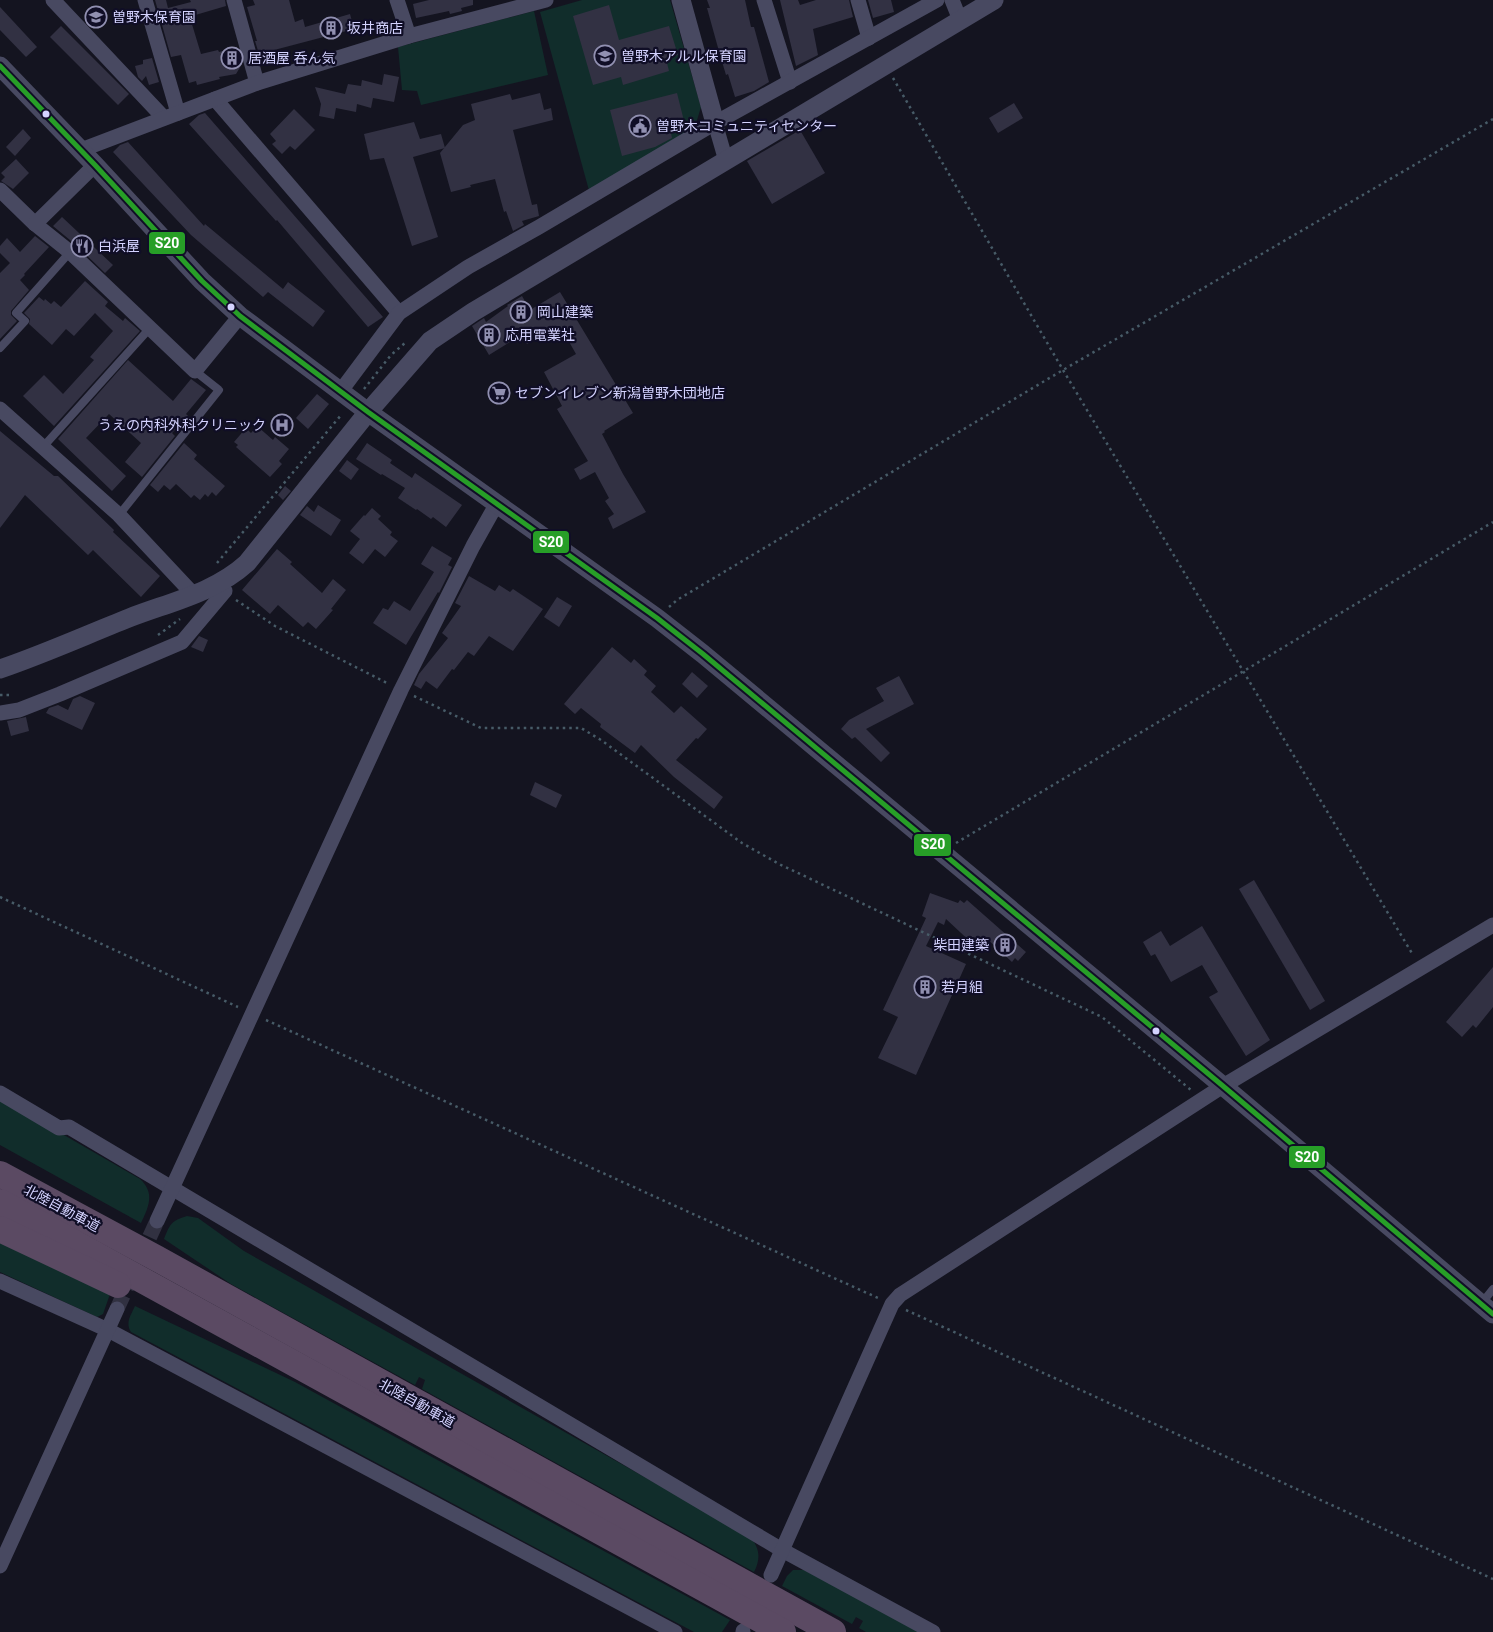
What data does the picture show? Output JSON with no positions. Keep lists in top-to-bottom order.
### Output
{
  "streets": {
    "highway": ["北陸自動車道"]
  },
  "places": {
    "school or university": ["曽野木保育園", "曽野木アルル保育園"],
    "building": [
      "坂井商店",
      "居酒屋 呑ん気",
      "岡山建築",
      "応用電業社",
      "柴田建築",
      "若月組"
    ],
    "public building": ["曽野木コミュニティセンター"],
    "restaurant": ["白浜屋"],
    "supermarket": ["セブンイレブン新潟曽野木団地店"],
    "hospital": ["うえの内科外科クリニック"]
  },
  "lines": ["transit line S20"]
}
